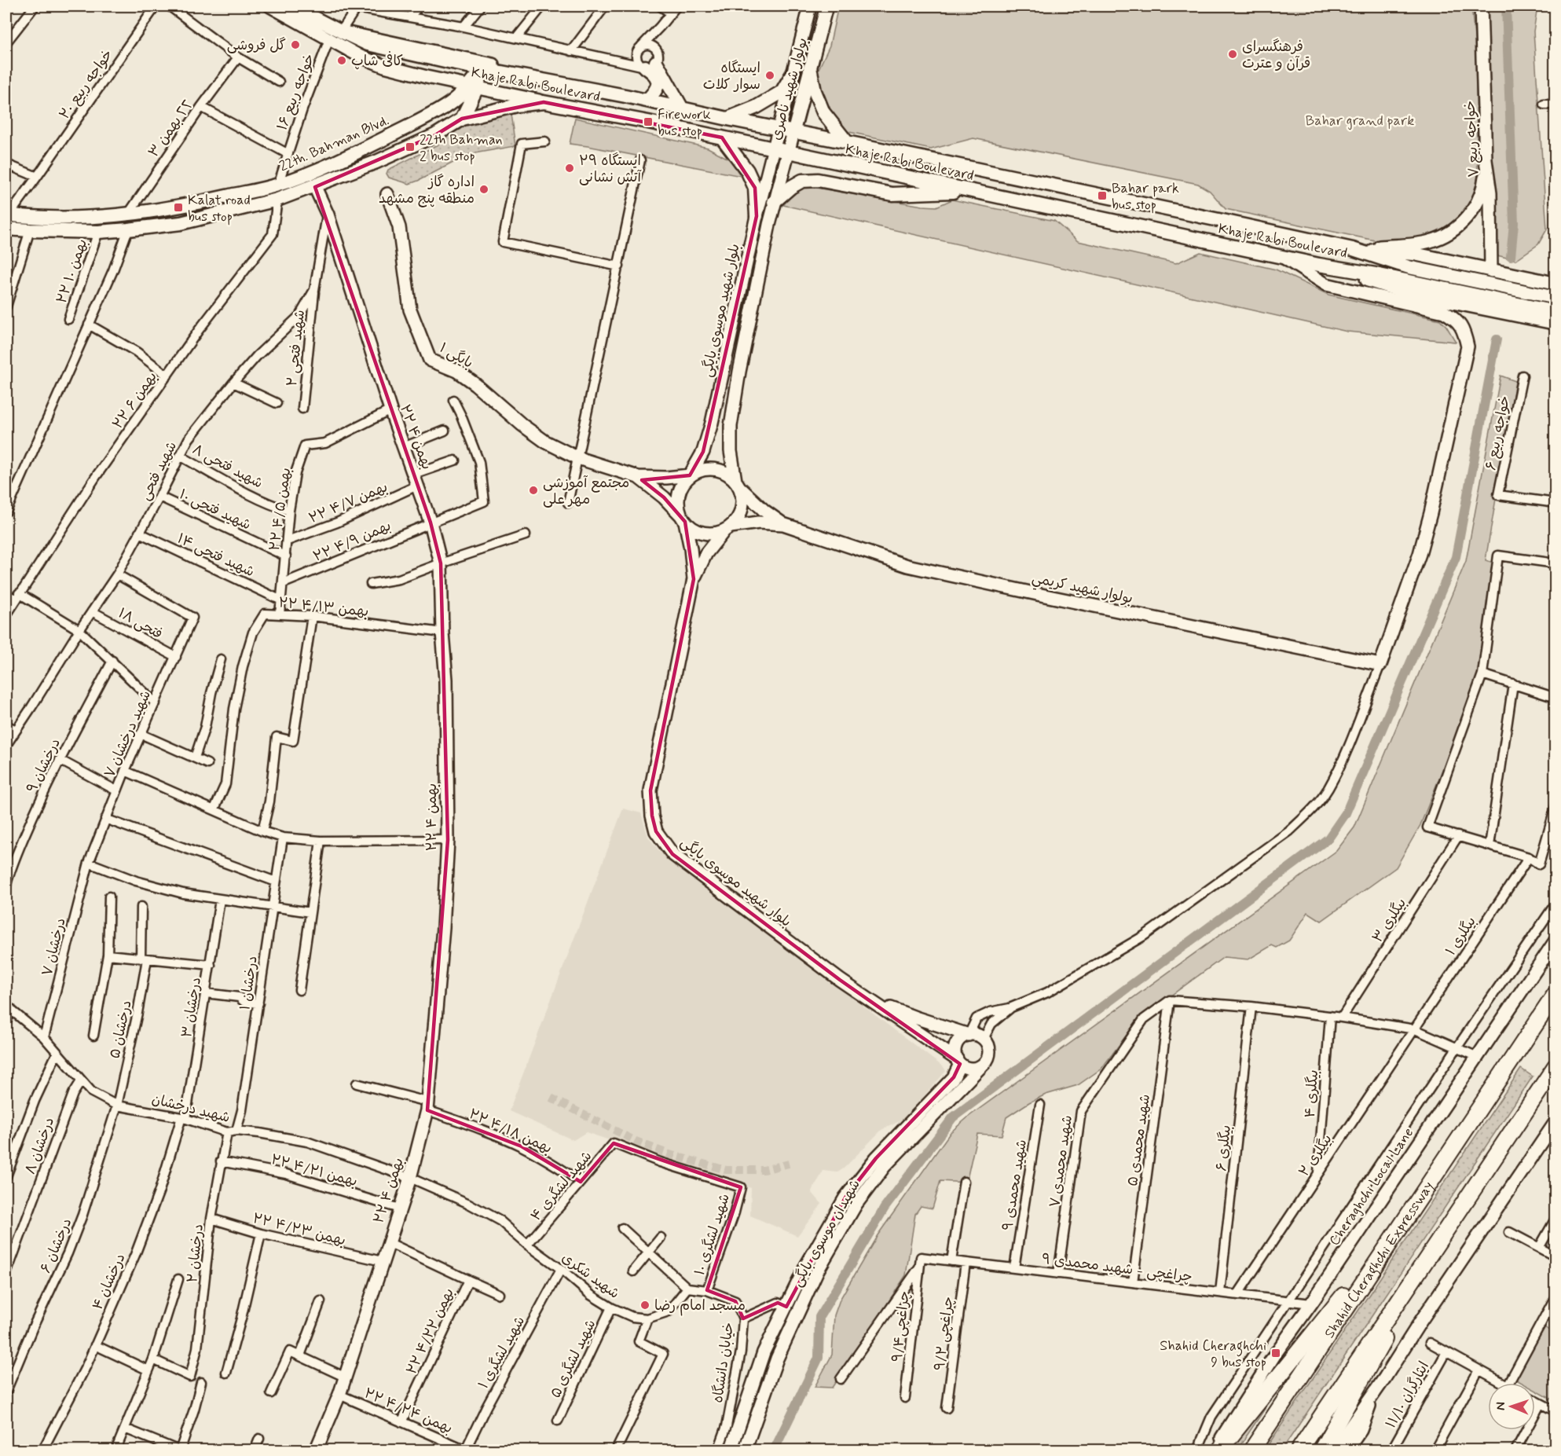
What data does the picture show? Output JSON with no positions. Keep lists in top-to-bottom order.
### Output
{
  "streets": {
    "highway": ["Shahid Cheraghchi Expressway"],
    "main road": ["Khaje Rabi Boulevard", "22th. Bahman Blvd."],
    "street": [
      "خواجه ربیع ۲۰",
      "بولوار شهید ناصری",
      "خواجه ربیع ۱۶",
      "٢٢ بهمن ۳",
      "خواجه ربیع ۷",
      "۲۲ بهمن ۱۰",
      "بلوار شهید موسوی بایگی",
      "شهید فتحی ۲",
      "بایگی ۱",
      "۲۲ بهمن ۶",
      "خواجه ربیع ۶",
      "۲۲ بهمن ۴",
      "شهید فتحی ۸",
      "شهید فتحی",
      "۲۲ بهمن ۴/۷",
      "شهید فتحی ۱۰",
      "۲۲ بهمن ۴/۵",
      "۲۲ بهمن ۴/۹",
      "شهید فتحی ۱۴",
      "بولوار شهيد كريمي",
      "۲۲ بهمن ۴/۱۳",
      "فتحی ۱۸",
      "شهید درخشان ۷",
      "درخشان ۹",
      "بیگلری ۳",
      "بیگلری ۱",
      "درخشان ۷",
      "درخشان ۱",
      "درخشان ۳",
      "درخشان ۵",
      "بیگلری ۴",
      "شهید درخشان",
      "۲۲ بهمن ۴/۱۸",
      "شهید محمدی ۵",
      "درخشان ۸",
      "بیگلری ۶",
      "بیگلری ۲",
      "شهید محمدی ۷",
      "۲۲ بهمن ۴/۲۱",
      "شهید محمدی ۹",
      "شهید لشگری ۴",
      "Cheraghchi Local Lane",
      "۲۲ بهمن ۴/۲۳",
      "شهیدان موسوی بایگی",
      "شهید لشگری ۱۰",
      "درخشان ۶",
      "درخشان ۲",
      "۹ چراغچی - شهید محمدی",
      "شهید شکری",
      "درخشان ۴",
      "۹/۴چراغچی",
      "۲۲ بهمن ۴/۲۲",
      "۹/۲ چراغچی",
      "شهید لشگری ۱",
      "شهید لشگری ۵",
      "خیابان دانشگاه",
      "ایثارگران ۱۱/۱۰",
      "۲۲ بهمن ۴/۲۴"
    ]
  },
  "crossings": [
    ["خواجه ربیع ۲۰", "22th. Bahman Blvd."],
    ["Khaje Rabi Boulevard", "بولوار شهید ناصری"],
    ["Khaje Rabi Boulevard", "خواجه ربیع ۱۶"],
    ["Khaje Rabi Boulevard", "22th. Bahman Blvd."],
    ["Khaje Rabi Boulevard", "بلوار شهید موسوی بایگی"],
    ["بولوار شهید ناصری", "بلوار شهید موسوی بایگی"],
    ["خواجه ربیع ۱۶", "22th. Bahman Blvd."],
    ["٢٢ بهمن ۳", "22th. Bahman Blvd."],
    ["بلوار شهید موسوی بایگی", "بولوار شهيد كريمي"],
    ["بلوار شهید موسوی بایگی", "شهیدان موسوی بایگی"],
    ["شهید فتحی ۲", "شهید فتحی"],
    ["۲۲ بهمن ۴", "شهید فتحی"],
    ["۲۲ بهمن ۴", "۲۲ بهمن ۴/۷"],
    ["۲۲ بهمن ۴", "۲۲ بهمن ۴/۵"],
    ["۲۲ بهمن ۴", "۲۲ بهمن ۴/۹"],
    ["۲۲ بهمن ۴", "۲۲ بهمن ۴/۱۳"],
    ["۲۲ بهمن ۴", "شهید درخشان"],
    ["۲۲ بهمن ۴", "۲۲ بهمن ۴/۱۸"],
    ["۲۲ بهمن ۴", "۲۲ بهمن ۴/۲۱"],
    ["۲۲ بهمن ۴", "۲۲ بهمن ۴/۲۳"],
    ["۲۲ بهمن ۴", "۲۲ بهمن ۴/۲۲"],
    ["۲۲ بهمن ۴", "۲۲ بهمن ۴/۲۴"],
    ["شهید فتحی ۸", "شهید فتحی"],
    ["شهید فتحی ۸", "۲۲ بهمن ۴/۵"],
    ["شهید فتحی", "شهید فتحی ۱۰"],
    ["شهید فتحی", "شهید فتحی ۱۴"],
    ["شهید فتحی", "فتحی ۱۸"],
    ["شهید فتحی", "شهید درخشان ۷"],
    ["۲۲ بهمن ۴/۷", "۲۲ بهمن ۴/۵"],
    ["شهید فتحی ۱۰", "۲۲ بهمن ۴/۵"],
    ["۲۲ بهمن ۴/۵", "۲۲ بهمن ۴/۹"],
    ["۲۲ بهمن ۴/۵", "شهید فتحی ۱۴"],
    ["۲۲ بهمن ۴/۵", "۲۲ بهمن ۴/۱۳"],
    ["فتحی ۱۸", "شهید درخشان ۷"],
    ["شهید درخشان ۷", "درخشان ۷"],
    ["بیگلری ۱", "بیگلری ۲"],
    ["درخشان ۷", "شهید درخشان"],
    ["درخشان ۱", "شهید درخشان"],
    ["درخشان ۳", "شهید درخشان"],
    ["درخشان ۳", "درخشان ۴"],
    ["درخشان ۵", "شهید درخشان"],
    ["درخشان ۵", "درخشان ۶"],
    ["بیگلری ۴", "بیگلری ۲"],
    ["شهید درخشان", "درخشان ۸"],
    ["شهید درخشان", "شهید لشگری ۴"],
    ["شهید درخشان", "درخشان ۶"],
    ["شهید درخشان", "درخشان ۲"],
    ["شهید درخشان", "شهید شکری"],
    ["شهید درخشان", "درخشان ۴"],
    ["۲۲ بهمن ۴/۱۸", "شهید لشگری ۴"],
    ["شهید محمدی ۵", "شهید محمدی ۷"],
    ["شهید محمدی ۵", "۹ چراغچی - شهید محمدی"],
    ["بیگلری ۶", "۹ چراغچی - شهید محمدی"],
    ["بیگلری ۲", "۹ چراغچی - شهید محمدی"],
    ["شهید محمدی ۷", "۹ چراغچی - شهید محمدی"],
    ["۲۲ بهمن ۴/۲۱", "درخشان ۲"],
    ["شهید محمدی ۹", "۹ چراغچی - شهید محمدی"],
    ["شهید لشگری ۴", "شهید لشگری ۱۰"],
    ["شهید لشگری ۴", "شهید شکری"],
    ["Cheraghchi Local Lane", "۹ چراغچی - شهید محمدی"],
    ["۲۲ بهمن ۴/۲۳", "درخشان ۲"],
    ["شهید لشگری ۱۰", "خیابان دانشگاه"],
    ["۹ چراغچی - شهید محمدی", "۹/۴چراغچی"],
    ["۹ چراغچی - شهید محمدی", "۹/۲ چراغچی"],
    ["شهید شکری", "شهید لشگری ۱"],
    ["شهید شکری", "شهید لشگری ۵"],
    ["۲۲ بهمن ۴/۲۲", "۲۲ بهمن ۴/۲۴"],
    ["شهید لشگری ۱", "۲۲ بهمن ۴/۲۴"]
  ],
  "parks": ["Bahar grand park"],
  "places": {
    "other": [
      "گل فروشی",
      "فرهنگسرای قرآن و عترت",
      "کافی شاپ",
      "ایستگاه سوار کلات",
      "ایستگاه ۲۹ آتش نشانی",
      "اداره گاز منطقه پنج مشهد",
      "مجتمع آموزشی مهر علی",
      "مسجد امام رضا"
    ],
    "transit": [
      "Firework bus stop",
      "22th Bahman 2 bus stop",
      "Bahar park bus stop",
      "Kalat road bus stop",
      "Shahid Cheraghchi 9 bus stop"
    ]
  },
  "north": "left"
}
